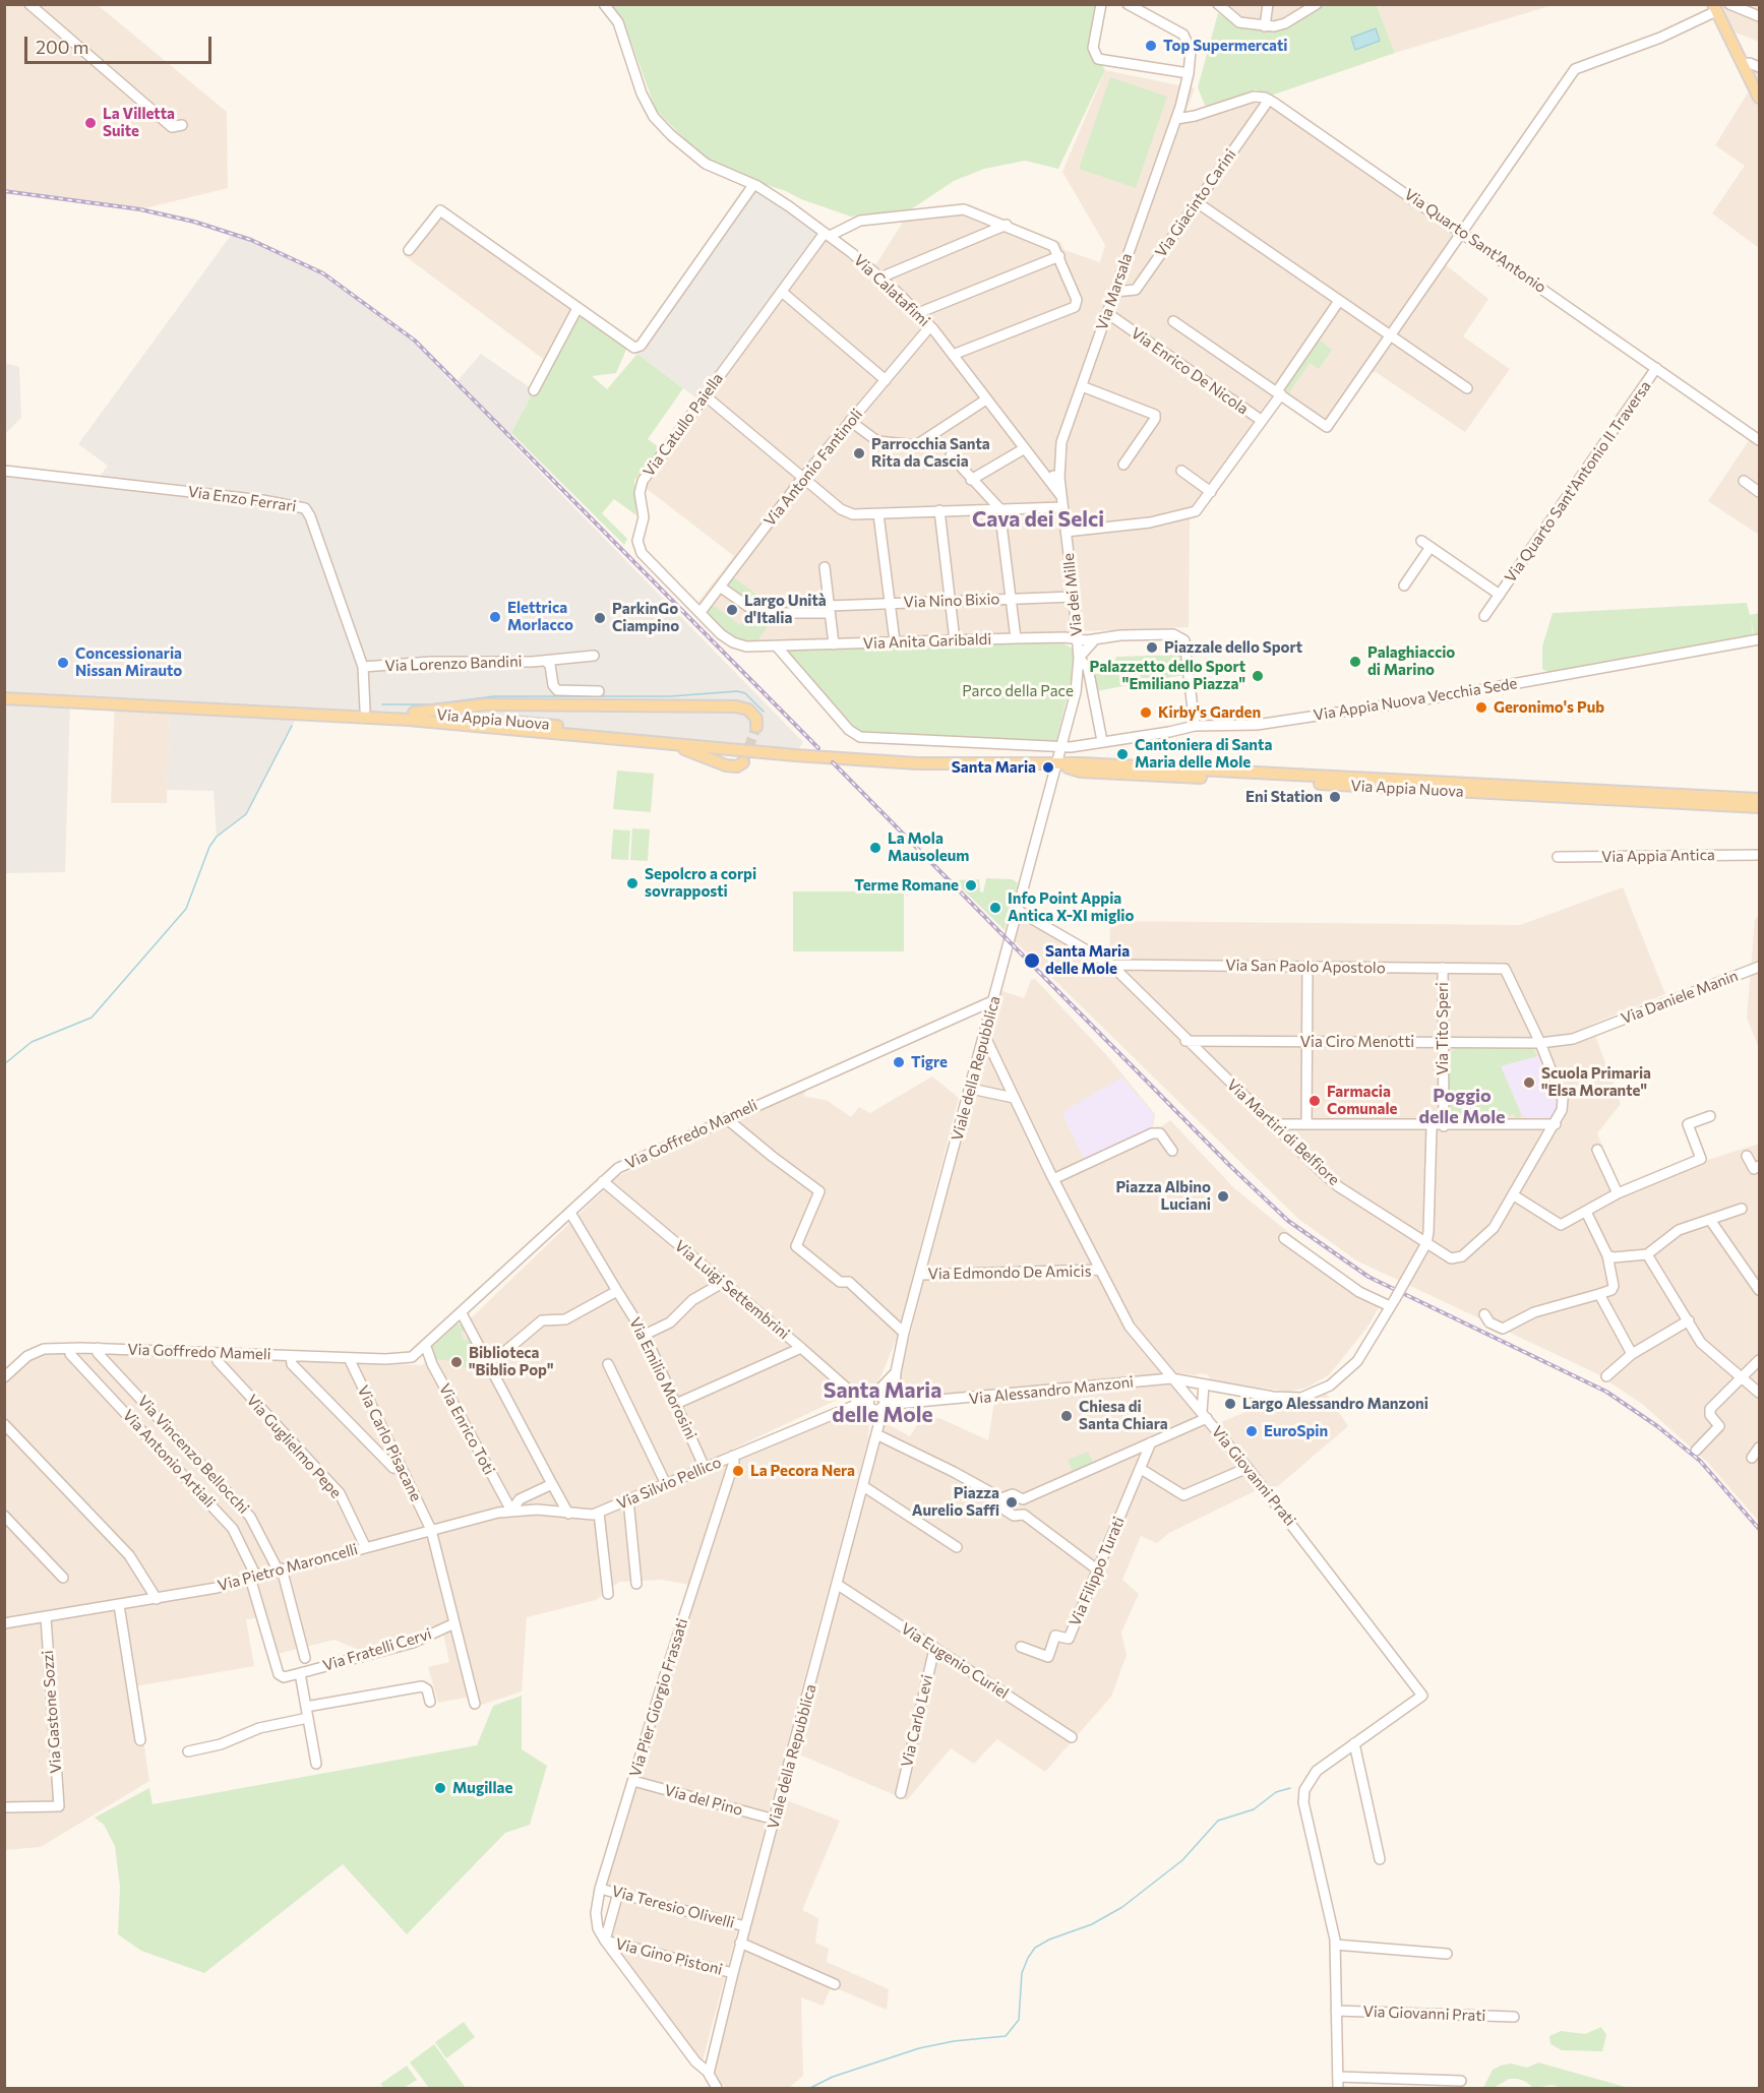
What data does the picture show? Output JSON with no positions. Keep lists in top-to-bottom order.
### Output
{
  "streets": {
    "main road": ["Via Appia Nuova"],
    "street": [
      "Via Giacinto Carini",
      "Via Quarto Sant'Antonio",
      "Via Calatafimi",
      "Via Marsala",
      "Via Enrico De Nicola",
      "Via Catullo Paiella",
      "Via Antonio Fantinoli",
      "Via Quarto Sant'Antonio II Traversa",
      "Via Enzo Ferrari",
      "Via dei Mille",
      "Via Nino Bixio",
      "Via Anita Garibaldi",
      "Via Lorenzo Bandini",
      "Via Appia Nuova Vecchia Sede",
      "Via Appia Antica",
      "Via San Paolo Apostolo",
      "Via Daniele Manin",
      "Via Tito Speri",
      "Via Ciro Menotti",
      "Viale della Repubblica",
      "Via Martiri di Belfiore",
      "Via Goffredo Mameli",
      "Via Edmondo De Amicis",
      "Via Luigi Settembrini",
      "Via Emilio Morosini",
      "Via Alessandro Manzoni",
      "Via Enrico Toti",
      "Via Carlo Pisacane",
      "Via Guglielmo Pepe",
      "Via Vincenzo Bellocchi",
      "Via Antonio Artiali",
      "Via Giovanni Prati",
      "Via Silvio Pellico",
      "Via Pietro Maroncelli",
      "Via Filippo Turati",
      "Via Fratelli Cervi",
      "Via Eugenio Curiel",
      "Via Pier Giorgio Frassati",
      "Via Gastone Sozzi",
      "Via Carlo Levi",
      "Via del Pino",
      "Via Teresio Olivelli",
      "Via Gino Pistoni"
    ]
  },
  "crossings": [
    ["Via Giacinto Carini", "Via Quarto Sant'Antonio"],
    ["Via Giacinto Carini", "Via Marsala"],
    ["Via Quarto Sant'Antonio", "Via Quarto Sant'Antonio II Traversa"],
    ["Via Calatafimi", "Via Marsala"],
    ["Via Calatafimi", "Via Catullo Paiella"],
    ["Via Calatafimi", "Via Antonio Fantinoli"],
    ["Via Calatafimi", "Via dei Mille"],
    ["Via Marsala", "Via Enrico De Nicola"],
    ["Via Marsala", "Via dei Mille"],
    ["Via Enrico De Nicola", "Via dei Mille"],
    ["Via Catullo Paiella", "Via Antonio Fantinoli"],
    ["Via Catullo Paiella", "Via Anita Garibaldi"],
    ["Via Antonio Fantinoli", "Via Nino Bixio"],
    ["Via Enzo Ferrari", "Via Lorenzo Bandini"],
    ["Via Enzo Ferrari", "Via Appia Nuova"],
    ["Via dei Mille", "Via Nino Bixio"],
    ["Via dei Mille", "Via Anita Garibaldi"],
    ["Via dei Mille", "Via Appia Nuova Vecchia Sede"],
    ["Via Appia Nuova", "Viale della Repubblica"],
    ["Via San Paolo Apostolo", "Via Tito Speri"],
    ["Via San Paolo Apostolo", "Via Martiri di Belfiore"],
    ["Via Daniele Manin", "Via Ciro Menotti"],
    ["Via Tito Speri", "Via Ciro Menotti"],
    ["Via Ciro Menotti", "Via Martiri di Belfiore"],
    ["Viale della Repubblica", "Via Martiri di Belfiore"],
    ["Viale della Repubblica", "Via Goffredo Mameli"],
    ["Viale della Repubblica", "Via Edmondo De Amicis"],
    ["Viale della Repubblica", "Via Alessandro Manzoni"],
    ["Viale della Repubblica", "Via Giovanni Prati"],
    ["Viale della Repubblica", "Via Eugenio Curiel"],
    ["Viale della Repubblica", "Via Pier Giorgio Frassati"],
    ["Viale della Repubblica", "Via del Pino"],
    ["Viale della Repubblica", "Via Teresio Olivelli"],
    ["Viale della Repubblica", "Via Gino Pistoni"],
    ["Via Goffredo Mameli", "Via Luigi Settembrini"],
    ["Via Goffredo Mameli", "Via Emilio Morosini"],
    ["Via Goffredo Mameli", "Via Enrico Toti"],
    ["Via Goffredo Mameli", "Via Carlo Pisacane"],
    ["Via Goffredo Mameli", "Via Guglielmo Pepe"],
    ["Via Goffredo Mameli", "Via Vincenzo Bellocchi"],
    ["Via Goffredo Mameli", "Via Antonio Artiali"],
    ["Via Edmondo De Amicis", "Via Giovanni Prati"],
    ["Via Luigi Settembrini", "Via Silvio Pellico"],
    ["Via Emilio Morosini", "Via Silvio Pellico"],
    ["Via Alessandro Manzoni", "Via Giovanni Prati"],
    ["Via Enrico Toti", "Via Pietro Maroncelli"],
    ["Via Carlo Pisacane", "Via Pietro Maroncelli"],
    ["Via Guglielmo Pepe", "Via Pietro Maroncelli"],
    ["Via Vincenzo Bellocchi", "Via Pietro Maroncelli"],
    ["Via Antonio Artiali", "Via Pietro Maroncelli"],
    ["Via Silvio Pellico", "Via Pietro Maroncelli"],
    ["Via Silvio Pellico", "Via Pier Giorgio Frassati"],
    ["Via Pietro Maroncelli", "Via Gastone Sozzi"],
    ["Via Eugenio Curiel", "Via Carlo Levi"],
    ["Via Pier Giorgio Frassati", "Via del Pino"],
    ["Via Pier Giorgio Frassati", "Via Teresio Olivelli"],
    ["Via Pier Giorgio Frassati", "Via Gino Pistoni"]
  ],
  "districts": ["Cava dei Selci", "Poggio delle Mole", "Santa Maria delle Mole"],
  "parks": ["Parco della Pace"],
  "places": [
    "Top Supermercati",
    "La Villetta Suite",
    "Parrocchia Santa Rita da Cascia",
    "Largo Unità d'Italia",
    "Elettrica Morlacco",
    "ParkinGo Ciampino",
    "Piazzale dello Sport",
    "Palaghiaccio di Marino",
    "Concessionaria Nissan Mirauto",
    "Palazzetto dello Sport \"Emiliano Piazza\"",
    "Geronimo's Pub",
    "Kirby's Garden",
    "Cantoniera di Santa Maria delle Mole",
    "Santa Maria",
    "Eni Station",
    "La Mola Mausoleum",
    "Sepolcro a corpi sovrapposti",
    "Terme Romane",
    "Info Point Appia Antica X-XI miglio",
    "Santa Maria delle Mole",
    "Tigre",
    "Scuola Primaria \"Elsa Morante\"",
    "Farmacia Comunale",
    "Piazza Albino Luciani",
    "Biblioteca \"Biblio Pop\"",
    "Largo Alessandro Manzoni",
    "Chiesa di Santa Chiara",
    "EuroSpin",
    "La Pecora Nera",
    "Piazza Aurelio Saffi",
    "Mugillae"
  ],
  "scale_bar": "200 m"
}
